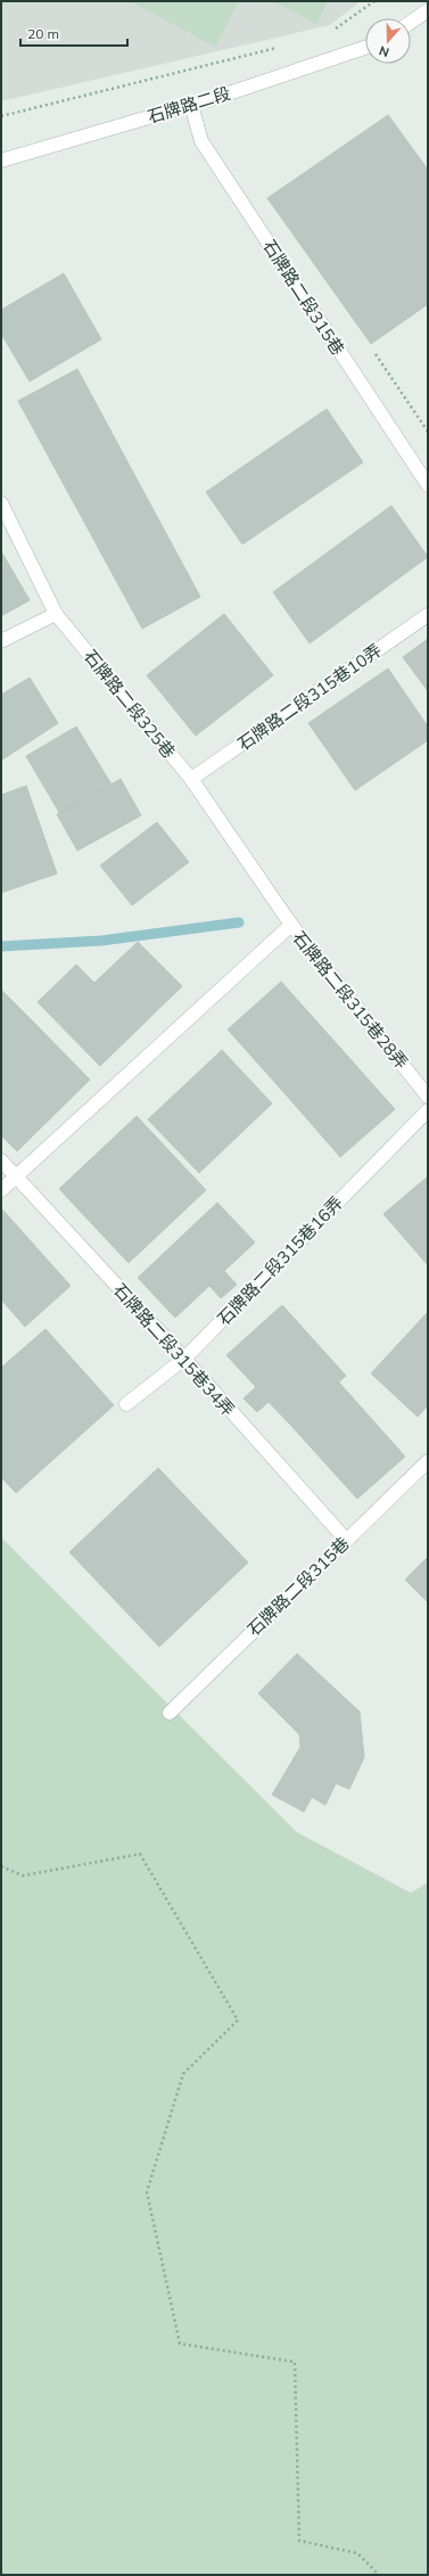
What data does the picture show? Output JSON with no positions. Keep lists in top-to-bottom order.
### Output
{
  "streets": {
    "street": [
      "石牌路二段",
      "石牌路二段315巷",
      "石牌路二段315巷10弄",
      "石牌路二段325巷",
      "石牌路二段315巷28弄",
      "石牌路二段315巷16弄",
      "石牌路二段315巷34弄"
    ]
  },
  "crossings": [
    ["石牌路二段", "石牌路二段315巷"],
    ["石牌路二段315巷", "石牌路二段315巷34弄"],
    ["石牌路二段315巷10弄", "石牌路二段325巷"],
    ["石牌路二段325巷", "石牌路二段315巷28弄"],
    ["石牌路二段315巷16弄", "石牌路二段315巷34弄"]
  ],
  "scale_bar": "20 m",
  "north": "bottom"
}
